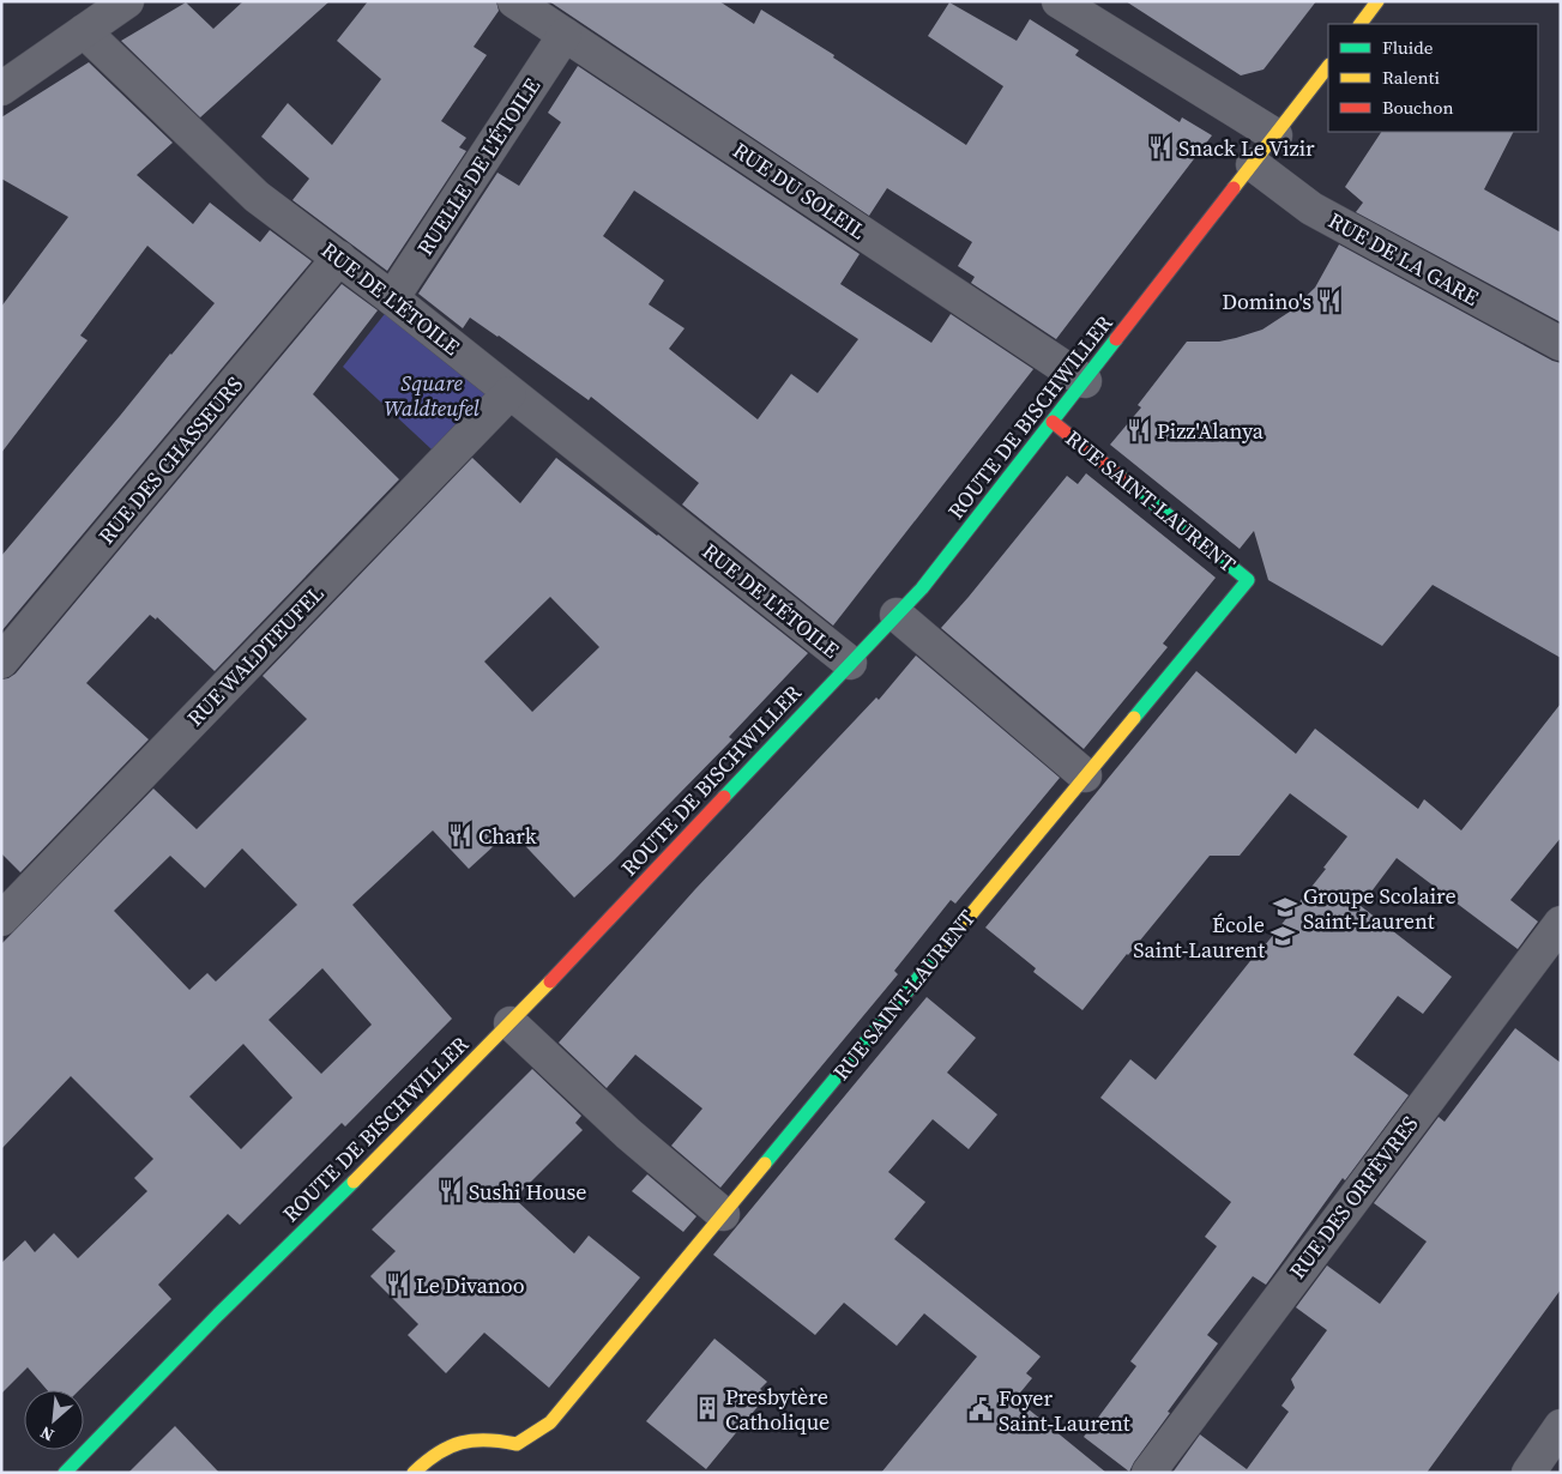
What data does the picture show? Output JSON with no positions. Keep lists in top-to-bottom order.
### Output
{
  "streets": {
    "main road": ["ROUTE DE BISCHWILLER", "RUE SAINT-LAURENT"],
    "street": [
      "RUELLE DE L'ÉTOILE",
      "RUE DU SOLEIL",
      "RUE DE LA GARE",
      "RUE DE L'ÉTOILE",
      "RUE DES CHASSEURS",
      "RUE WALDTEUFEL",
      "RUE DES ORFÈVRES"
    ]
  },
  "crossings": [
    ["RUELLE DE L'ÉTOILE", "RUE DU SOLEIL"],
    ["RUELLE DE L'ÉTOILE", "RUE DE L'ÉTOILE"],
    ["RUE DU SOLEIL", "ROUTE DE BISCHWILLER"],
    ["RUE DE LA GARE", "ROUTE DE BISCHWILLER"],
    ["RUE DE L'ÉTOILE", "ROUTE DE BISCHWILLER"],
    ["RUE DE L'ÉTOILE", "RUE DES CHASSEURS"],
    ["RUE DE L'ÉTOILE", "RUE WALDTEUFEL"],
    ["ROUTE DE BISCHWILLER", "RUE SAINT-LAURENT"]
  ],
  "parks": ["Square Waldteufel"],
  "places": {
    "restaurant": [
      "Snack Le Vizir",
      "Domino's",
      "Pizz'Alanya",
      "Chark",
      "Sushi House",
      "Le Divanoo"
    ],
    "school or university": ["Groupe Scolaire Saint-Laurent", "École Saint-Laurent"],
    "building": ["Presbytère Catholique"],
    "public building": ["Foyer Saint-Laurent"]
  },
  "legend": ["Fluide", "Ralenti", "Bouchon"],
  "north": "bottom left"
}
